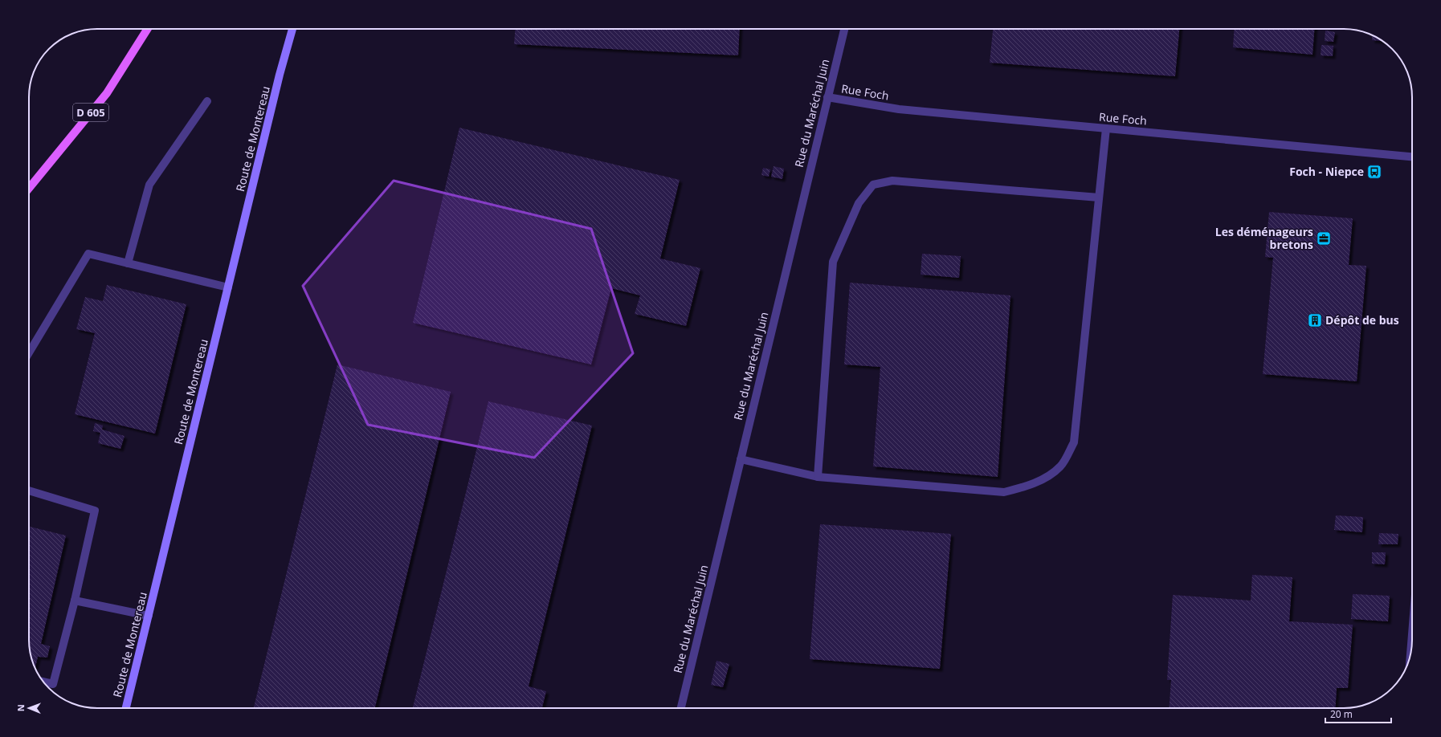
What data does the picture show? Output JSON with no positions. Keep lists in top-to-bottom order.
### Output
{
  "streets": {
    "main road": ["D 605", "Route de Montereau"],
    "street": ["Rue Foch", "Rue du Maréchal Juin"]
  },
  "crossings": [
    ["Rue Foch", "Rue du Maréchal Juin"]
  ],
  "places": {
    "bus stop": ["Foch - Niepce"],
    "office": ["Les déménageurs bretons"],
    "building": ["Dépôt de bus"]
  },
  "scale_bar": "20 m",
  "north": "left"
}
